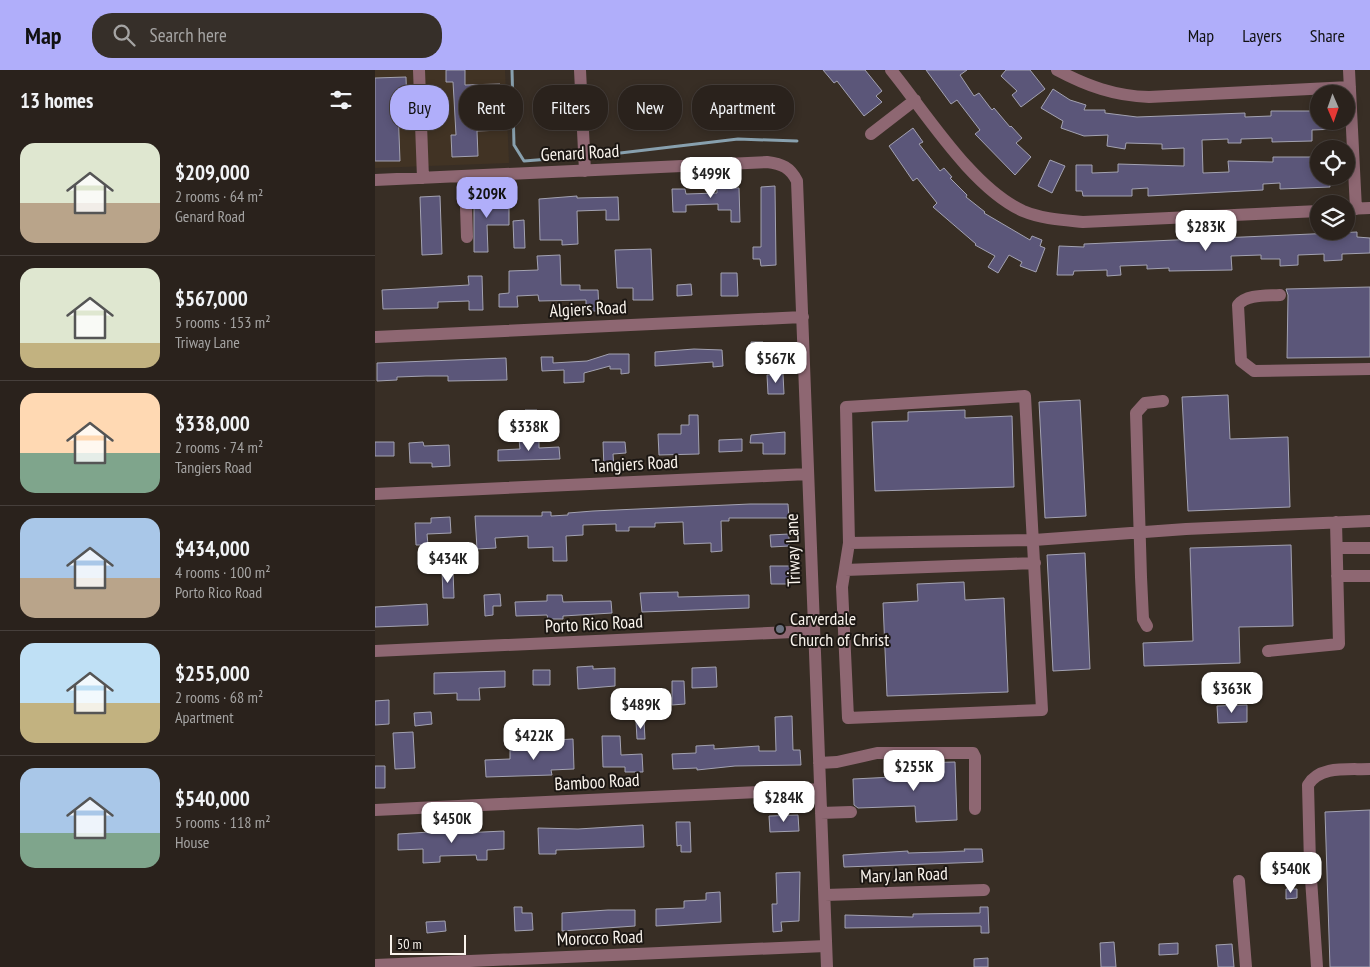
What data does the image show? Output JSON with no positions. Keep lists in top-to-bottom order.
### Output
{
  "streets": {
    "street": [
      "Genard Road",
      "Algiers Road",
      "Tangiers Road",
      "Triway Lane",
      "Porto Rico Road",
      "Bamboo Road",
      "Mary Jan Road",
      "Morocco Road"
    ]
  },
  "crossings": [
    ["Genard Road", "Triway Lane"],
    ["Algiers Road", "Triway Lane"],
    ["Tangiers Road", "Triway Lane"],
    ["Triway Lane", "Porto Rico Road"],
    ["Triway Lane", "Bamboo Road"],
    ["Triway Lane", "Mary Jan Road"],
    ["Triway Lane", "Morocco Road"]
  ],
  "places": ["Carverdale Church of Christ"],
  "scale_bar": "50 m",
  "north": "bottom",
  "page": {
    "header": "Map",
    "search": "Search here",
    "nav": ["Map", "Layers", "Share"],
    "heading": "13 homes",
    "chip": [
      "Buy",
      "Rent",
      "Filters",
      "New",
      "Apartment"
    ],
    "list": [
      {
        "name": "$209,000",
        "note": "2 rooms · 64 m² · Genard Road"
      },
      {
        "name": "$567,000",
        "note": "5 rooms · 153 m² · Triway Lane"
      },
      {
        "name": "$338,000",
        "note": "2 rooms · 74 m² · Tangiers Road"
      },
      {
        "name": "$434,000",
        "note": "4 rooms · 100 m² · Porto Rico Road"
      },
      {
        "name": "$255,000",
        "note": "2 rooms · 68 m² · Apartment"
      },
      {
        "name": "$540,000",
        "note": "5 rooms · 118 m² · House"
      }
    ],
    "price": [
      "$499K",
      "$209K",
      "$283K",
      "$567K",
      "$338K",
      "$434K",
      "$363K",
      "$489K",
      "$422K",
      "$255K",
      "$284K",
      "$450K",
      "$540K"
    ],
    "scale": "50 m"
  }
}
